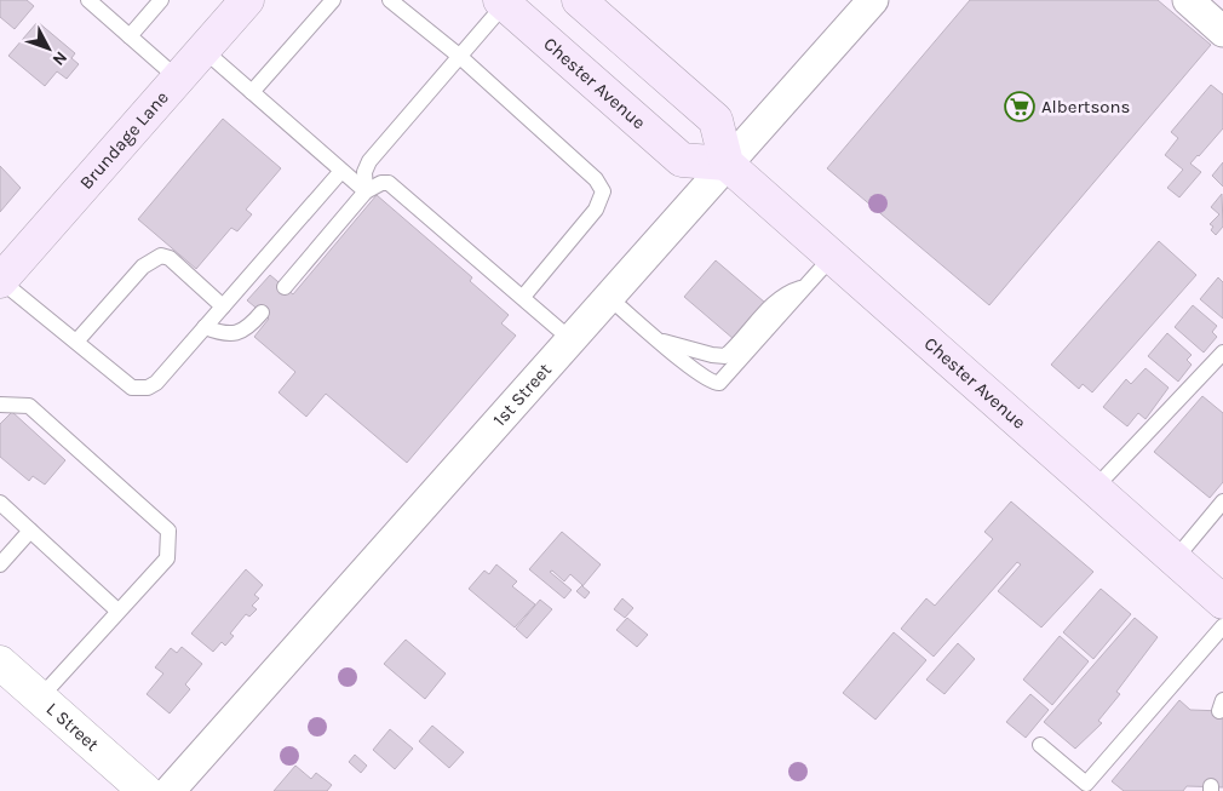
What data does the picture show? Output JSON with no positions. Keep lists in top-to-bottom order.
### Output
{
  "streets": {
    "main road": ["Chester Avenue", "Brundage Lane"],
    "street": ["1st Street", "L Street"]
  },
  "crossings": [
    ["Chester Avenue", "1st Street"]
  ],
  "places": {
    "supermarket": ["Albertsons"]
  },
  "north": "bottom right"
}
